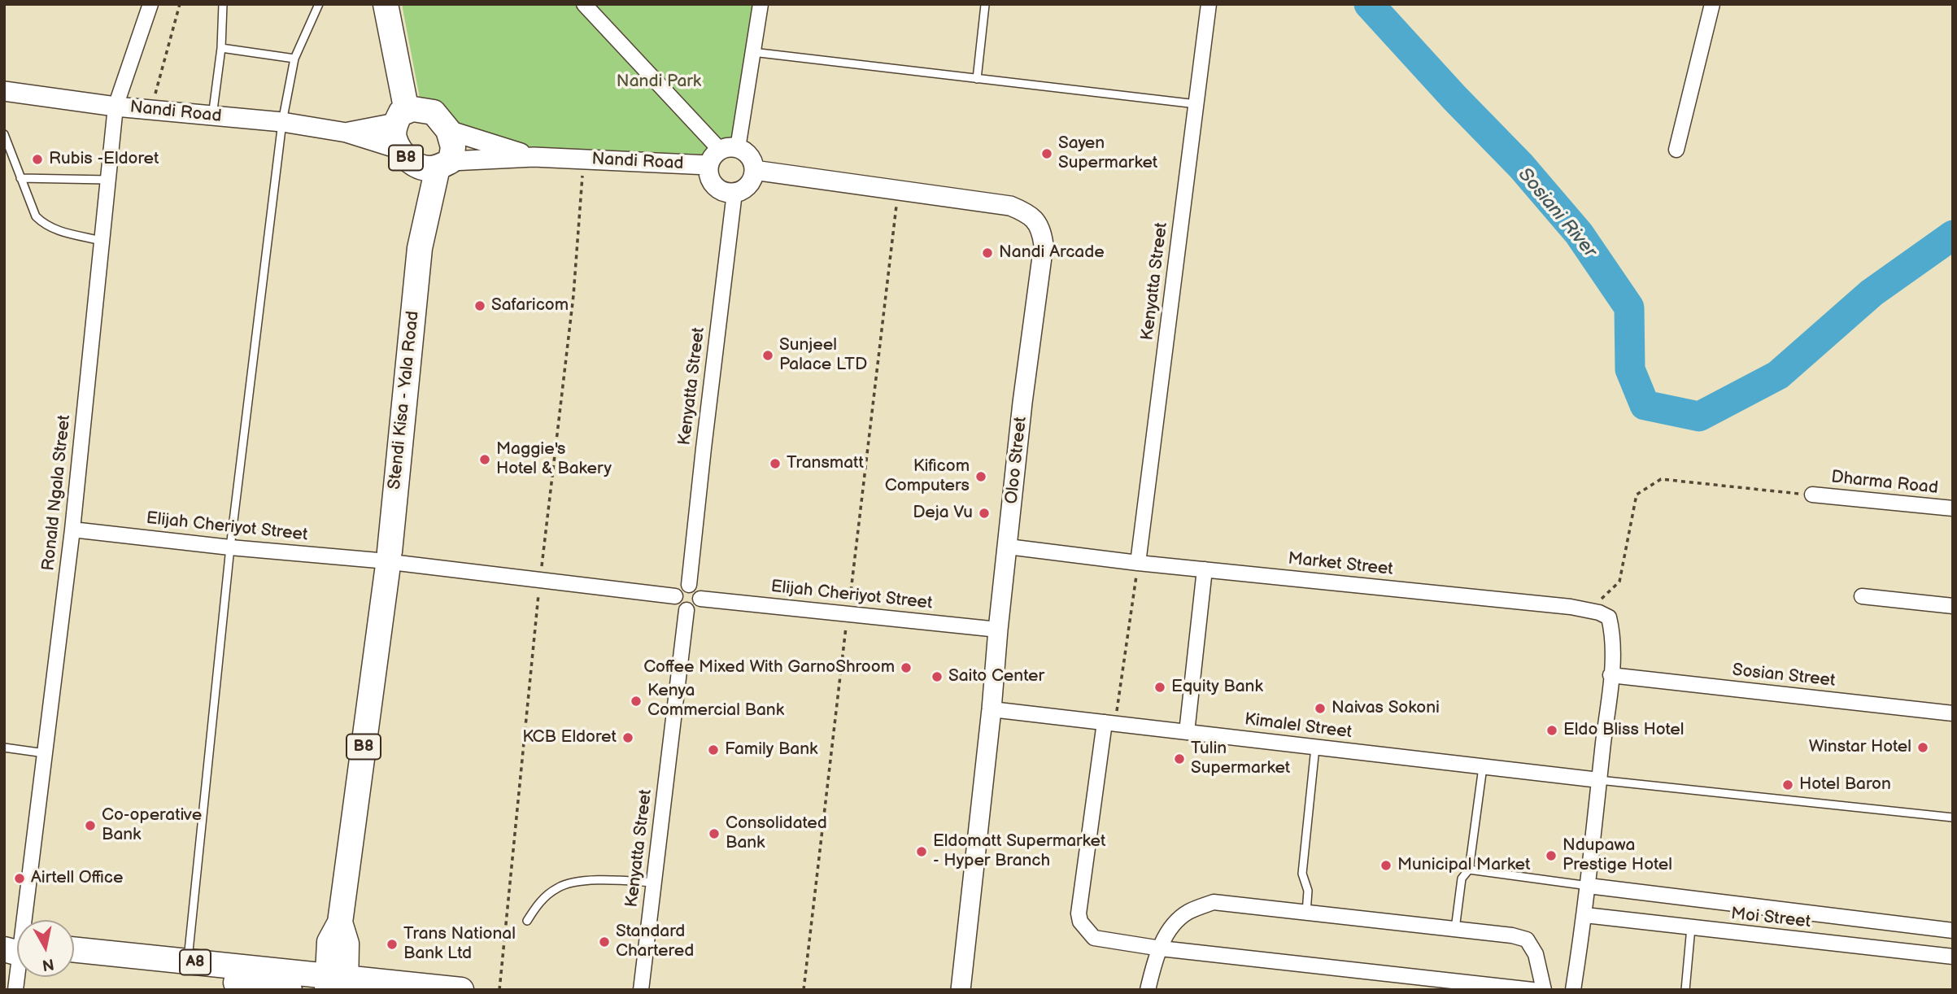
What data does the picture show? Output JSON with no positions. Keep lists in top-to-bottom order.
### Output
{
  "streets": {
    "highway": ["B8", "Stendi Kisa - Yala Road", "A8"],
    "street": [
      "Nandi Road",
      "Kenyatta Street",
      "Oloo Street",
      "Dharma Road",
      "Ronald Ngala Street",
      "Elijah Cheriyot Street",
      "Market Street",
      "Sosian Street",
      "Kimalel Street",
      "Moi Street"
    ]
  },
  "crossings": [
    ["Nandi Road", "B8"],
    ["Nandi Road", "Kenyatta Street"],
    ["Nandi Road", "Stendi Kisa - Yala Road"],
    ["Nandi Road", "Oloo Street"],
    ["Nandi Road", "Ronald Ngala Street"],
    ["B8", "Stendi Kisa - Yala Road"],
    ["Kenyatta Street", "Oloo Street"],
    ["Kenyatta Street", "Elijah Cheriyot Street"],
    ["Kenyatta Street", "Market Street"],
    ["Stendi Kisa - Yala Road", "Elijah Cheriyot Street"],
    ["Stendi Kisa - Yala Road", "A8"],
    ["Oloo Street", "Elijah Cheriyot Street"],
    ["Oloo Street", "Market Street"],
    ["Oloo Street", "Kimalel Street"],
    ["Ronald Ngala Street", "Elijah Cheriyot Street"],
    ["Market Street", "Sosian Street"]
  ],
  "water": ["Sosiani River"],
  "parks": ["Nandi Park"],
  "places": [
    "Sayen Supermarket",
    "Rubis -Eldoret",
    "Nandi Arcade",
    "Safaricom",
    "Sunjeel Palace LTD",
    "Maggie's Hotel & Bakery",
    "Transmatt",
    "Kificom Computers",
    "Deja Vu",
    "Coffee Mixed With GarnoShroom",
    "Saito Center",
    "Equity Bank",
    "Kenya Commercial Bank",
    "Naivas Sokoni",
    "Eldo Bliss Hotel",
    "KCB Eldoret",
    "Winstar Hotel",
    "Family Bank",
    "Tulin Supermarket",
    "Hotel Baron",
    "Co-operative Bank",
    "Consolidated Bank",
    "Eldomatt Supermarket - Hyper Branch",
    "Ndupawa Prestige Hotel",
    "Municipal Market",
    "Airtell Office",
    "Standard Chartered",
    "Trans National Bank Ltd"
  ],
  "north": "bottom"
}
